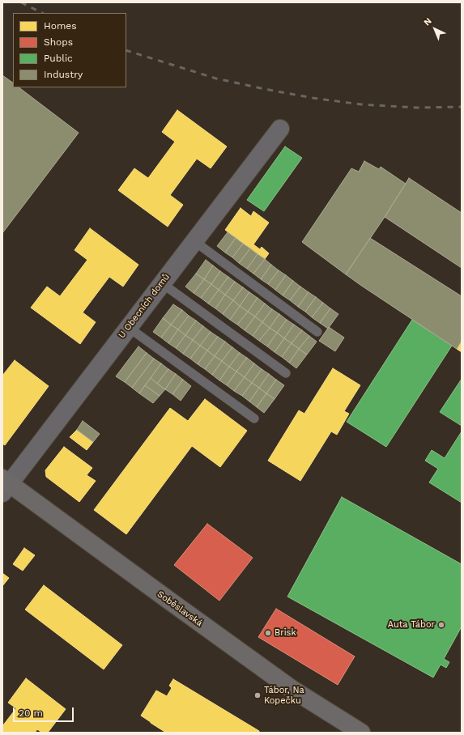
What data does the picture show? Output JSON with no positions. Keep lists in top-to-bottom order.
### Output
{
  "streets": {
    "main road": ["Soběslavská"],
    "street": ["U Obecních domů"]
  },
  "crossings": [
    ["U Obecních domů", "Soběslavská"]
  ],
  "places": ["Auta Tábor", "Brisk", "Tábor, Na Kopečku"],
  "legend": [
    "Homes",
    "Shops",
    "Public",
    "Industry"
  ],
  "scale_bar": "20 m",
  "north": "top left"
}
